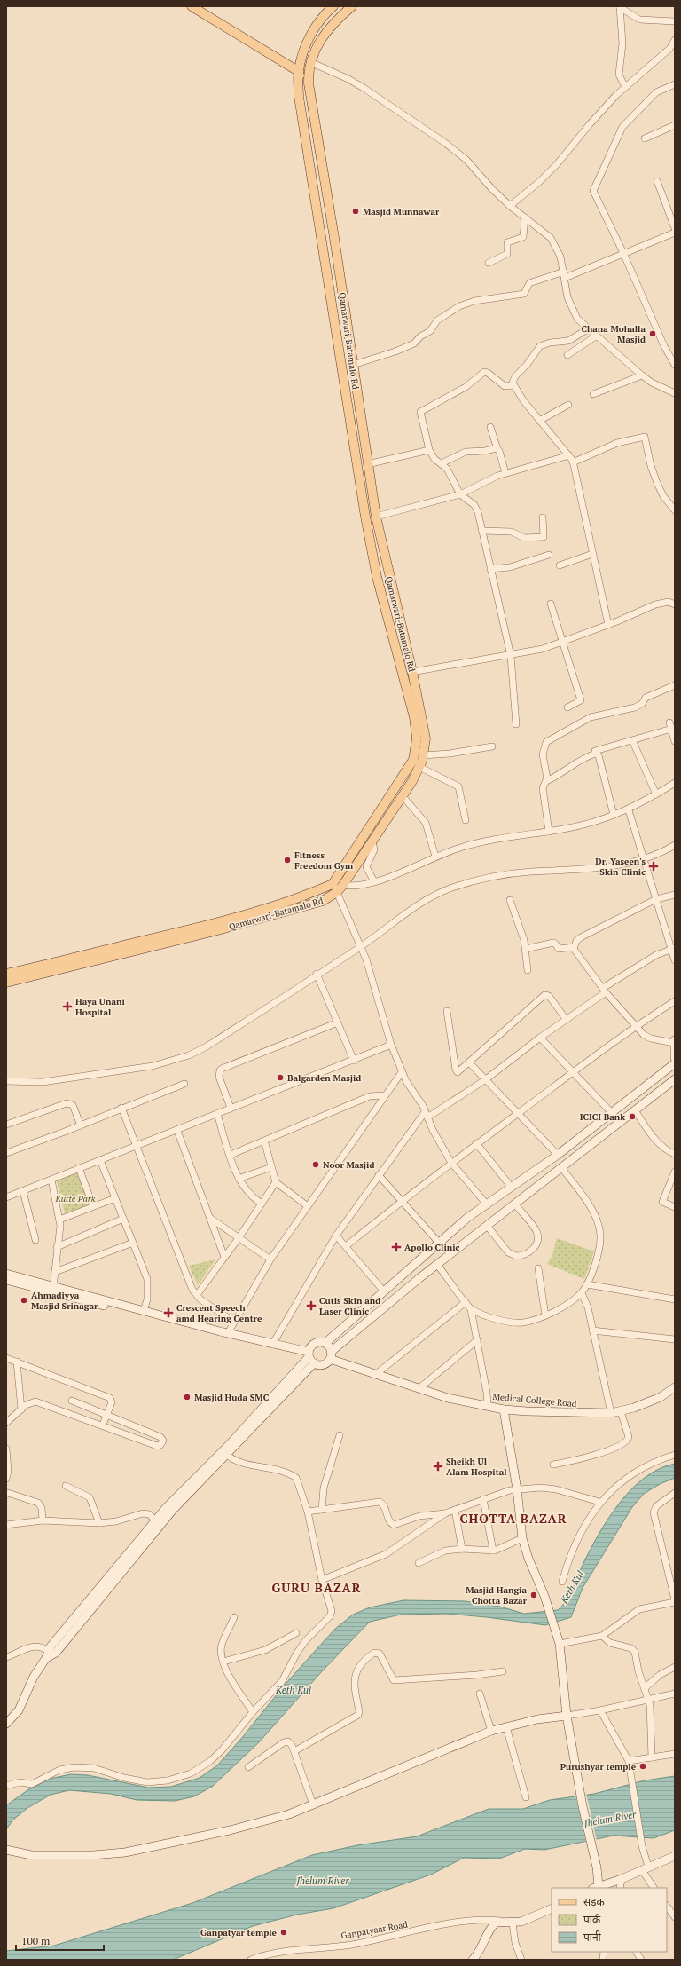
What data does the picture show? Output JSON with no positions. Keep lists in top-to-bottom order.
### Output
{
  "streets": {
    "main road": ["Qamarwari-Batamalo Rd", "Medical College Road"],
    "street": ["Ganpatyaar Road"]
  },
  "districts": ["CHOTTA BAZAR", "GURU BAZAR"],
  "water": ["Keth Kul", "Jhelum River"],
  "parks": ["Kutte Park"],
  "places": {
    "other": [
      "Masjid Munnawar",
      "Chana Mohalla Masjid",
      "Fitness Freedom Gym",
      "Balgarden Masjid",
      "ICICI Bank",
      "Noor Masjid",
      "Ahmadiyya Masjid Srinagar",
      "Masjid Huda SMC",
      "Masjid Hangia Chotta Bazar",
      "Purushyar temple",
      "Ganpatyar temple"
    ],
    "health": [
      "Dr. Yaseen's Skin Clinic",
      "Haya Unani Hospital",
      "Apollo Clinic",
      "Cutis Skin and Laser Clinic",
      "Crescent Speech amd Hearing Centre",
      "Sheikh Ul Alam Hospital"
    ]
  },
  "legend": ["सड़क", "पार्क", "पानी"],
  "scale_bar": "100 m"
}
